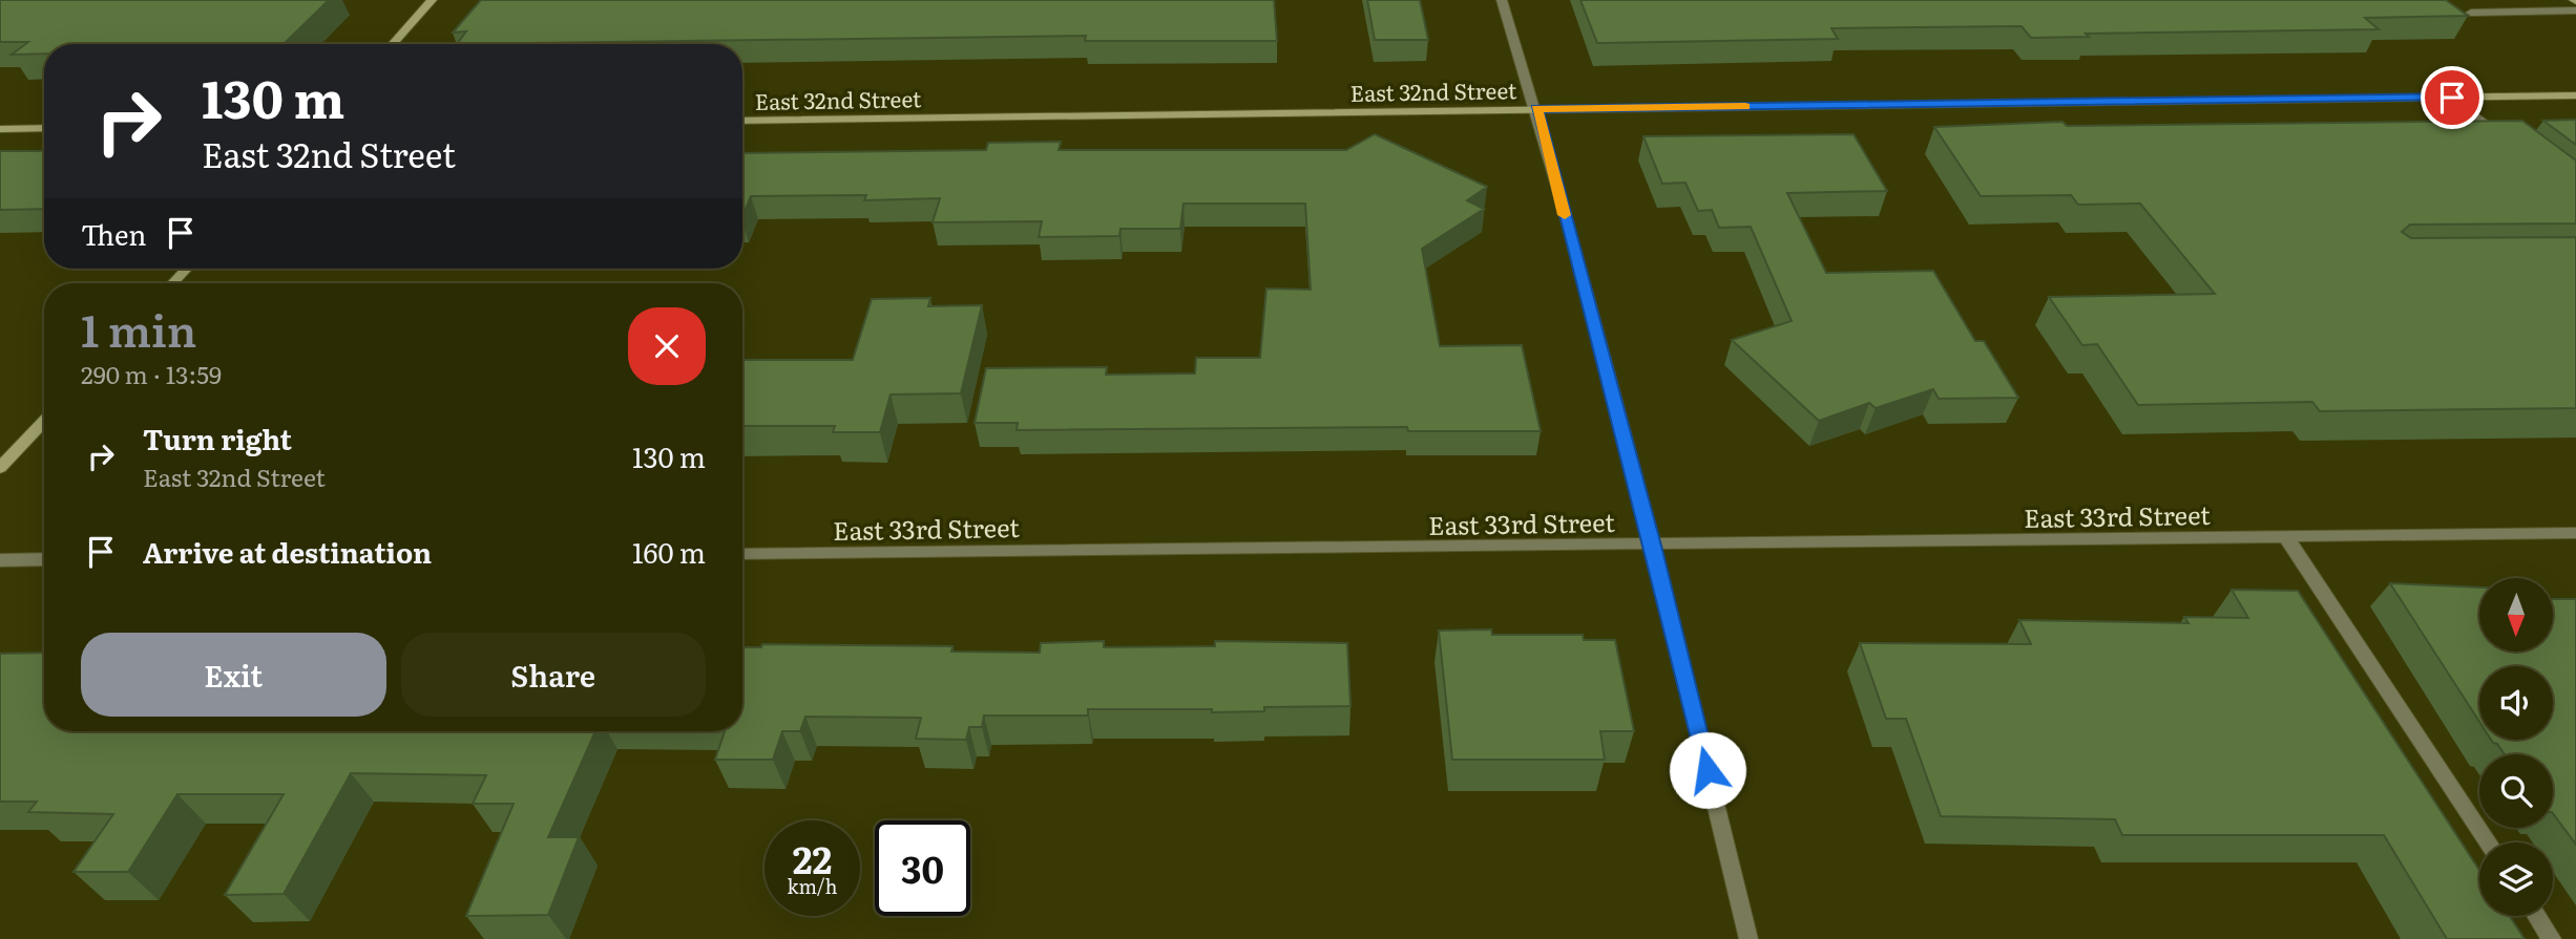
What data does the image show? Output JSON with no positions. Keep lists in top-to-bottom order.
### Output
{
  "streets": {
    "street": ["East 32nd Street", "East 33rd Street"]
  },
  "north": "bottom",
  "page": {
    "turn": ["130 m", "East 32nd Street"],
    "then": "Then",
    "heading": ["1 min", "290 m · 13:59"],
    "list": [
      {
        "name": "Turn right",
        "note": "East 32nd Street",
        "value": "130 m"
      },
      {
        "name": "Arrive at destination",
        "value": "160 m"
      }
    ],
    "buttons": ["Exit", "Share"],
    "speed": "22 km/h",
    "limit": "30"
  }
}
